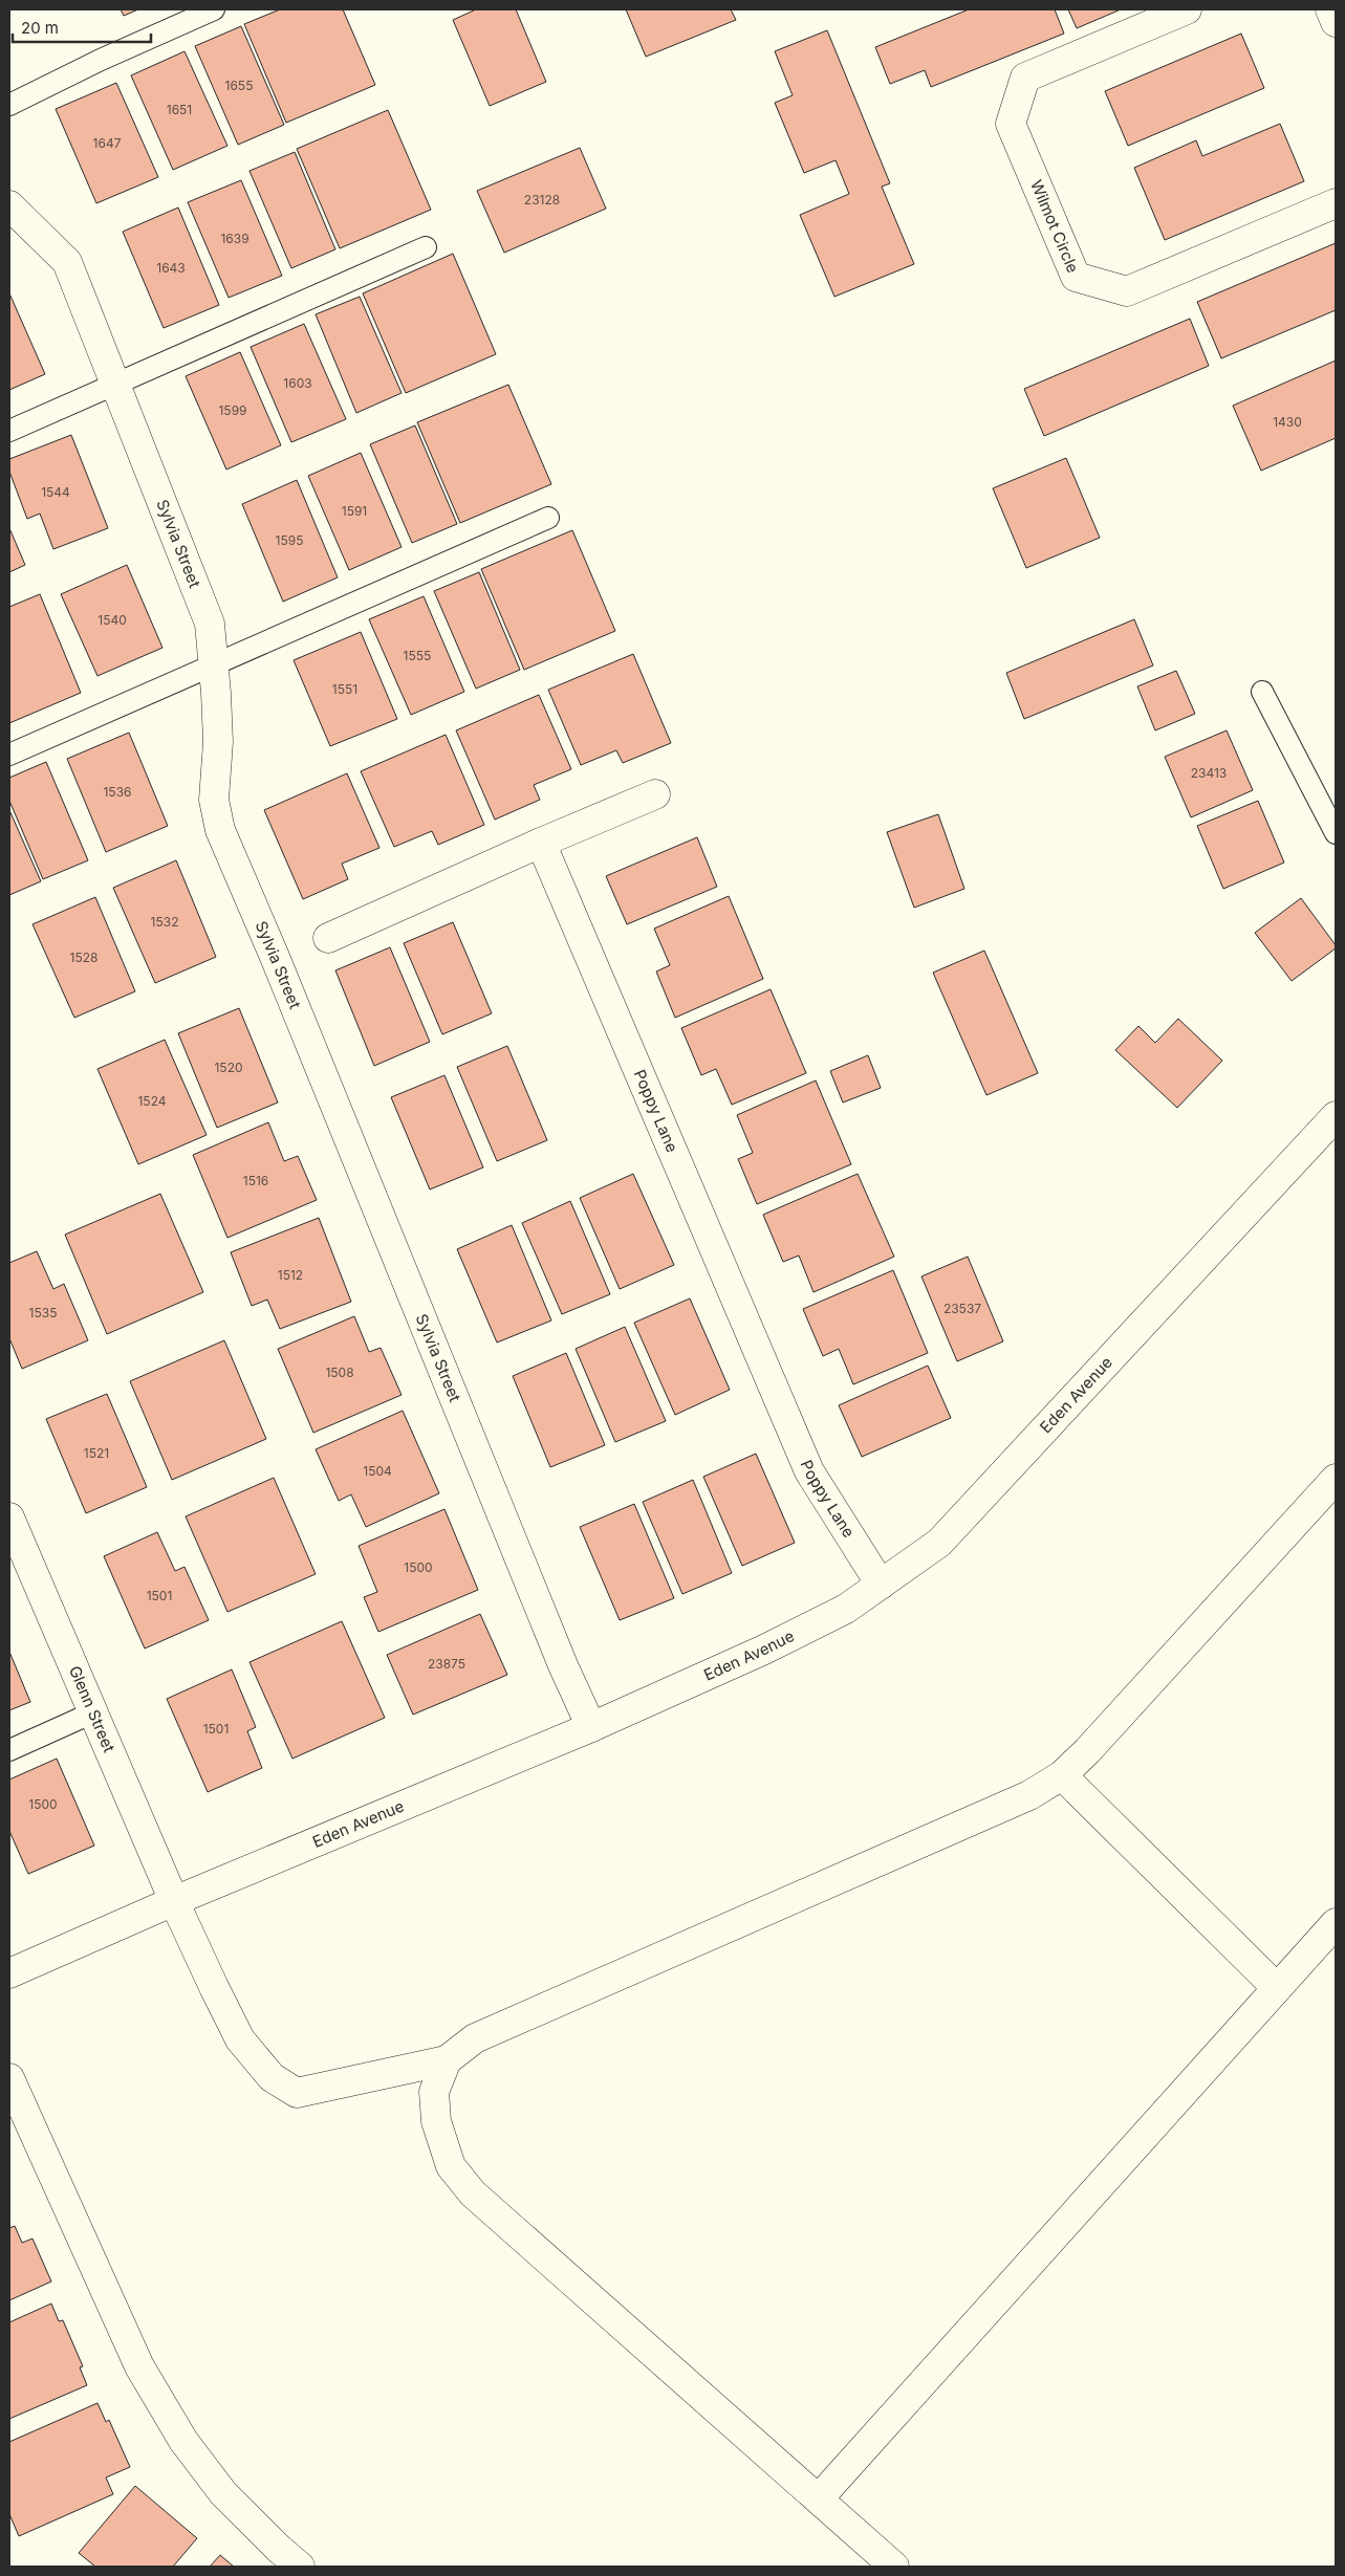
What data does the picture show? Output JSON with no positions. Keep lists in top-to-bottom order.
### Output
{
  "streets": {
    "street": [
      "Wilmot Circle",
      "Sylvia Street",
      "Poppy Lane",
      "Eden Avenue",
      "Glenn Street"
    ]
  },
  "crossings": [
    ["Sylvia Street", "Eden Avenue"],
    ["Poppy Lane", "Eden Avenue"],
    ["Eden Avenue", "Glenn Street"]
  ],
  "house_numbers": [
    "1655",
    "1651",
    "1647",
    "23128",
    "1639",
    "1643",
    "1603",
    "1599",
    "1430",
    "1544",
    "1591",
    "1595",
    "1540",
    "1555",
    "1551",
    "23413",
    "1536",
    "1532",
    "1528",
    "1520",
    "1524",
    "1516",
    "1512",
    "23537",
    "1535",
    "1508",
    "1521",
    "1504",
    "1500",
    "1501",
    "23875",
    "1501",
    "1500"
  ],
  "scale_bar": "20 m"
}
